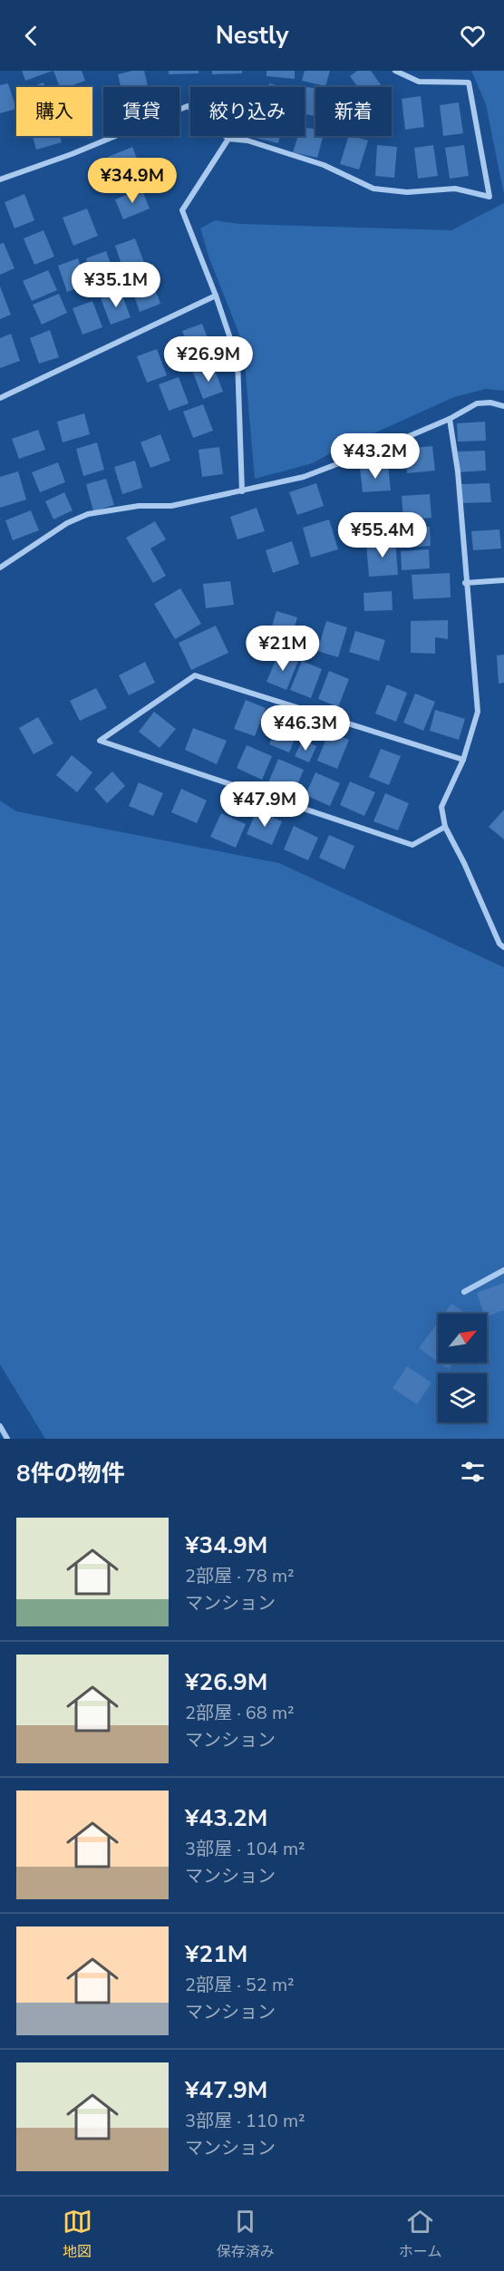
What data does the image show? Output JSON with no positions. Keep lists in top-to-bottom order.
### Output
{
  "north": "top right",
  "page": {
    "header": "Nestly",
    "chip": [
      "購入",
      "賃貸",
      "絞り込み",
      "新着"
    ],
    "price": [
      "¥34.9M",
      "¥35.1M",
      "¥26.9M",
      "¥43.2M",
      "¥55.4M",
      "¥21M",
      "¥46.3M",
      "¥47.9M"
    ],
    "heading": "8件の物件",
    "list": [
      {
        "name": "¥34.9M",
        "note": "2部屋 · 78 m² · マンション"
      },
      {
        "name": "¥26.9M",
        "note": "2部屋 · 68 m² · マンション"
      },
      {
        "name": "¥43.2M",
        "note": "3部屋 · 104 m² · マンション"
      },
      {
        "name": "¥21M",
        "note": "2部屋 · 52 m² · マンション"
      },
      {
        "name": "¥47.9M",
        "note": "3部屋 · 110 m² · マンション"
      }
    ],
    "tabs": ["地図", "保存済み", "ホーム"]
  }
}
